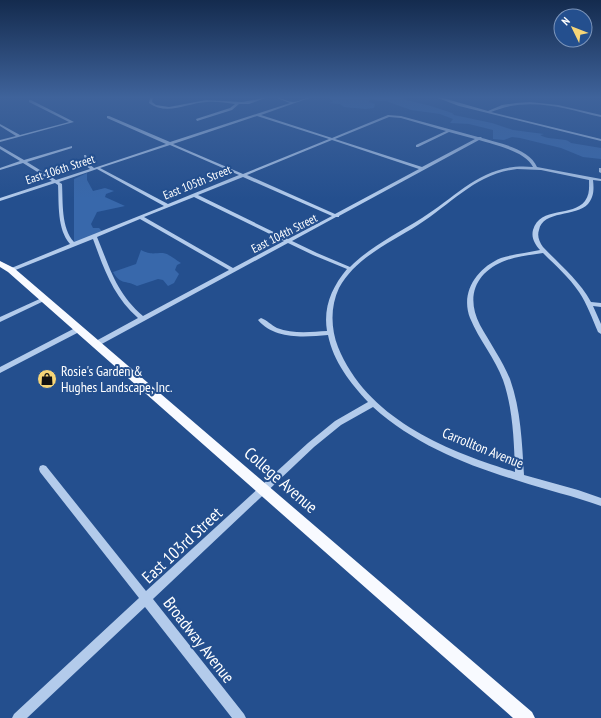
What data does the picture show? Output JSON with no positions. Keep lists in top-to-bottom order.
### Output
{
  "streets": {
    "main road": ["College Avenue"],
    "street": [
      "East 106th Street",
      "East 105th Street",
      "East 104th Street",
      "Carrollton Avenue",
      "East 103rd Street",
      "Broadway Avenue"
    ]
  },
  "crossings": [
    ["East 105th Street", "College Avenue"],
    ["East 104th Street", "College Avenue"],
    ["Carrollton Avenue", "East 103rd Street"],
    ["College Avenue", "East 103rd Street"],
    ["East 103rd Street", "Broadway Avenue"]
  ],
  "places": {
    "shop": ["Rosie's Garden & Hughes Landscape, Inc."]
  },
  "north": "top left"
}
